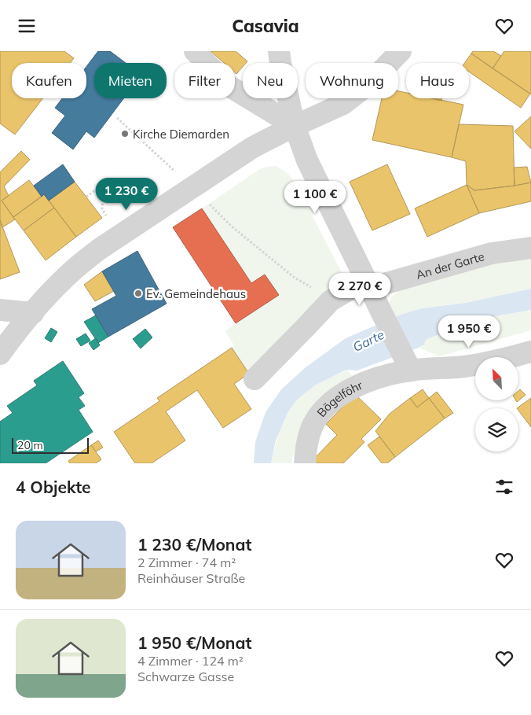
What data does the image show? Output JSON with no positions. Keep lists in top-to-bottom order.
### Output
{
  "streets": {
    "street": ["An der Garte", "Bögelföhr"]
  },
  "water": ["Garte"],
  "places": ["Kirche Diemarden", "Ev. Gemeindehaus"],
  "scale_bar": "20 m",
  "north": "top left",
  "page": {
    "header": "Casavia",
    "chip": [
      "Kaufen",
      "Mieten",
      "Filter",
      "Neu",
      "Wohnung",
      "Haus"
    ],
    "price": [
      "1 230 €",
      "1 100 €",
      "2 270 €",
      "1 950 €"
    ],
    "scale": "20 m",
    "heading": "4 Objekte",
    "list": [
      {
        "name": "1 230 €/Monat",
        "note": "2 Zimmer · 74 m² · Reinhäuser Straße"
      },
      {
        "name": "1 950 €/Monat",
        "note": "4 Zimmer · 124 m² · Schwarze Gasse"
      }
    ]
  }
}
